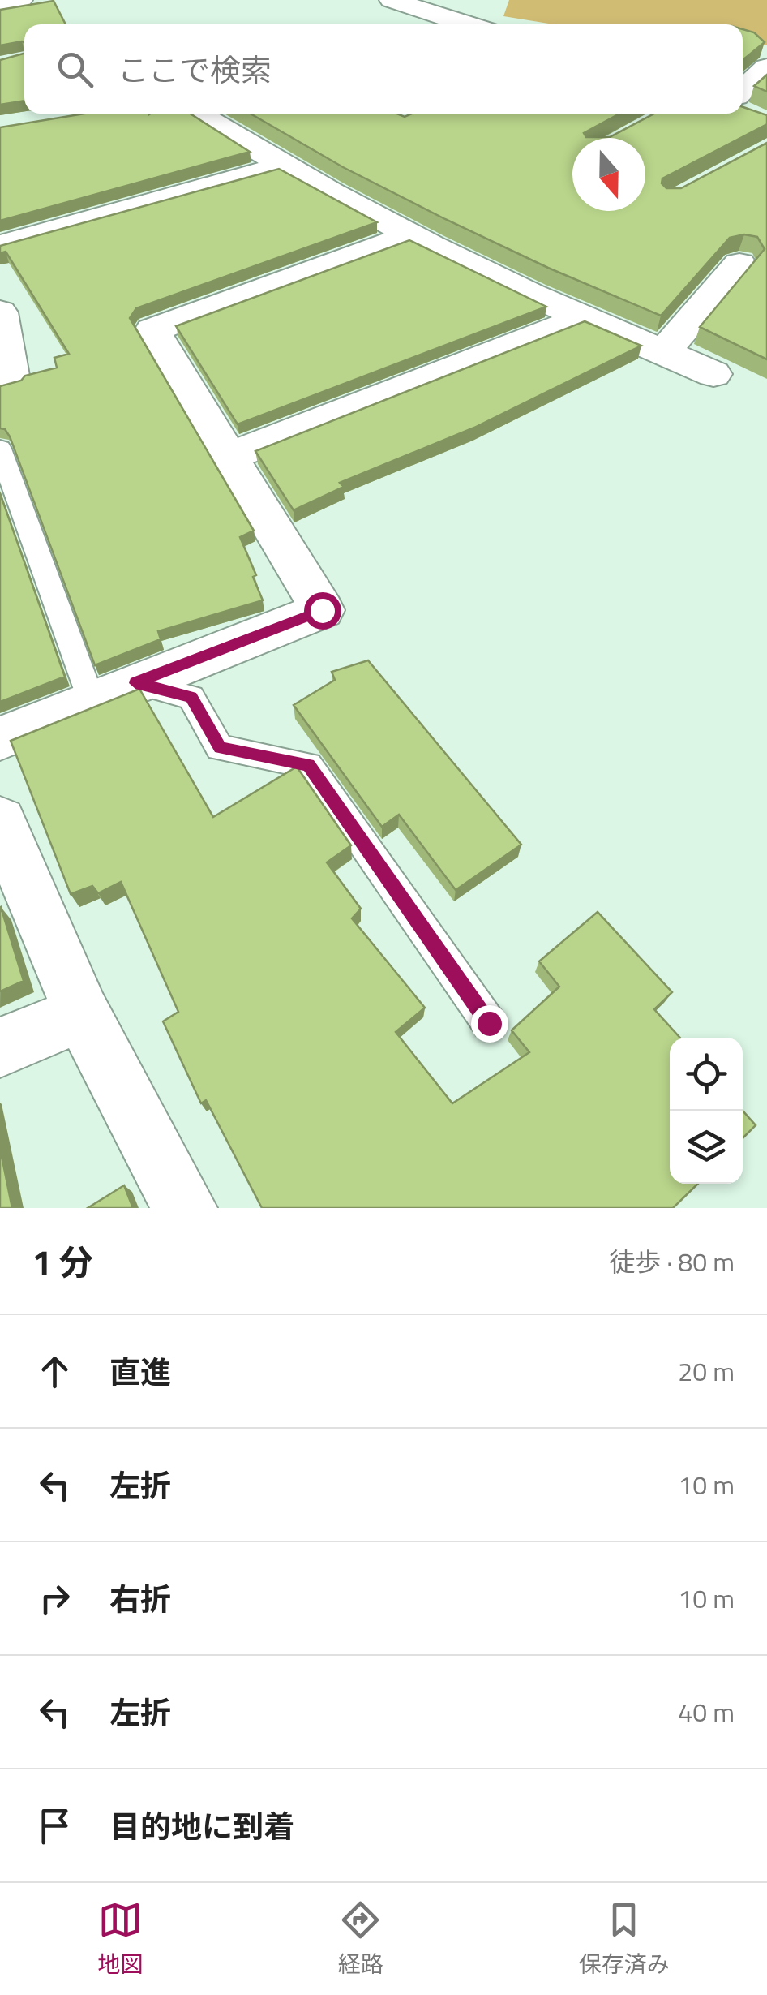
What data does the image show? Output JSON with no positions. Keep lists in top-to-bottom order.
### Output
{
  "north": "bottom",
  "page": {
    "search": "ここで検索",
    "heading": ["1 分", "徒歩 · 80 m"],
    "list": [
      ["直進", "20 m"],
      ["左折", "10 m"],
      ["右折", "10 m"],
      ["左折", "40 m"],
      "目的地に到着"
    ],
    "nav": ["地図", "経路", "保存済み"]
  }
}
